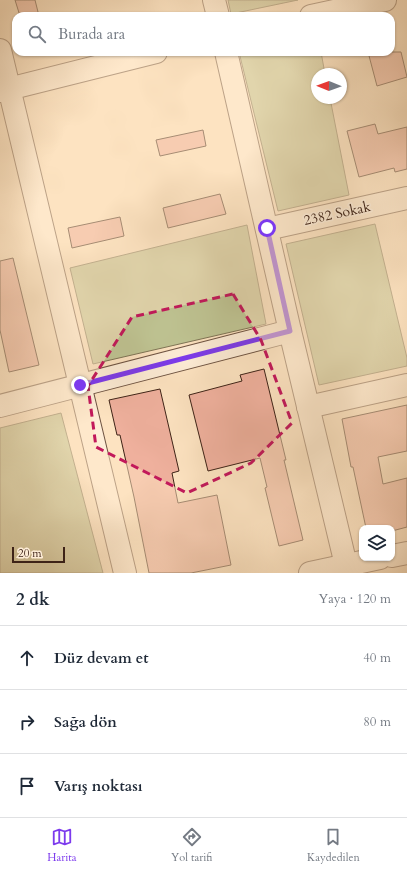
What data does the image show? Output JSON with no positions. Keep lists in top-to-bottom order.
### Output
{
  "streets": {
    "street": ["2382 Sokak"]
  },
  "scale_bar": "20 m",
  "north": "left",
  "page": {
    "search": "Burada ara",
    "scale": "20 m",
    "heading": ["2 dk", "Yaya · 120 m"],
    "list": [
      ["Düz devam et", "40 m"],
      ["Sağa dön", "80 m"],
      "Varış noktası"
    ],
    "nav": ["Harita", "Yol tarifi", "Kaydedilen"]
  }
}
